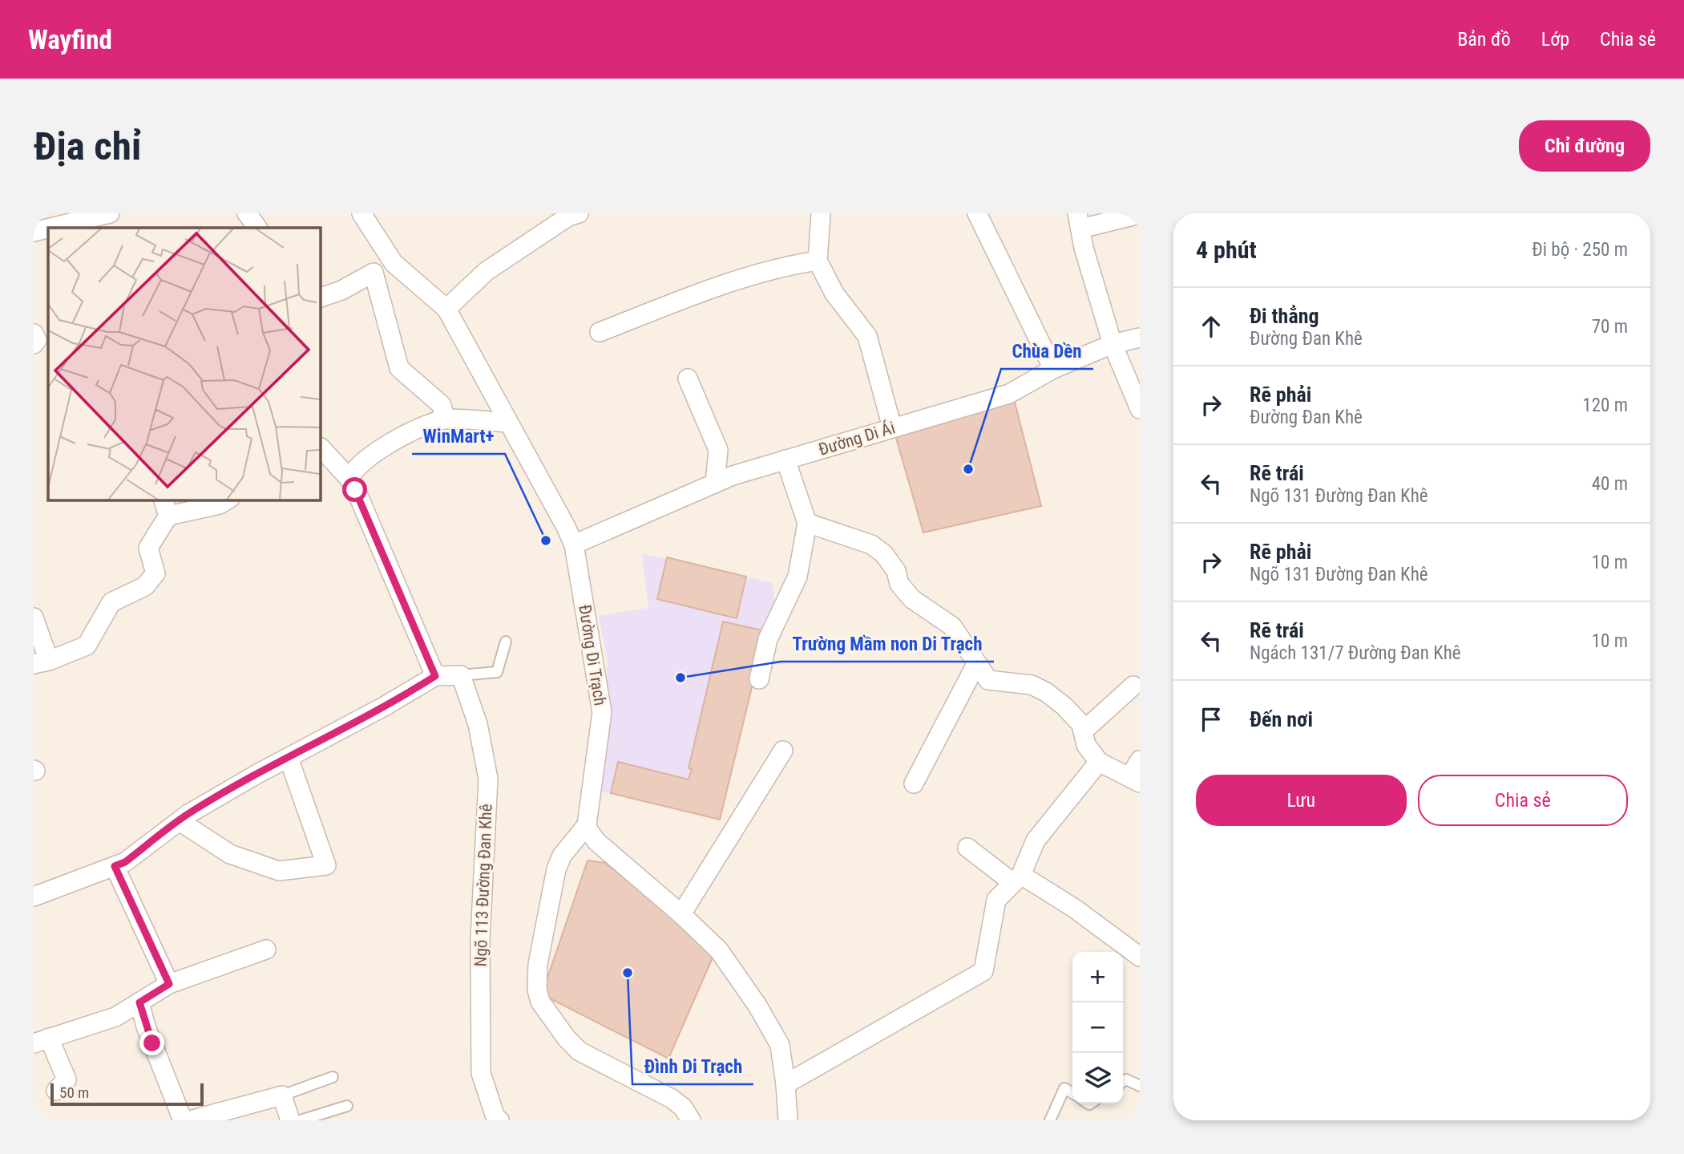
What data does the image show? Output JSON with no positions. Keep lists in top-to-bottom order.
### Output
{
  "streets": {
    "street": ["Đường Di Ái", "Đường Di Trạch", "Ngõ 113 Đường Đan Khê"]
  },
  "crossings": [
    ["Đường Di Ái", "Đường Di Trạch"]
  ],
  "places": [
    "Chùa Dền",
    "WinMart+",
    "Trường Mầm non Di Trạch",
    "Đình Di Trạch"
  ],
  "scale_bar": "50 m",
  "page": {
    "header": "Wayfind",
    "nav": ["Bản đồ", "Lớp", "Chia sẻ"],
    "buttons": [
      "Chỉ đường",
      ["Lưu", "Chia sẻ"]
    ],
    "title": "Địa chỉ",
    "heading": ["4 phút", "Đi bộ · 250 m"],
    "list": [
      ["Đi thẳng", "Đường Đan Khê", "70 m"],
      ["Rẽ phải", "Đường Đan Khê", "120 m"],
      ["Rẽ trái", "Ngõ 131 Đường Đan Khê", "40 m"],
      ["Rẽ phải", "Ngõ 131 Đường Đan Khê", "10 m"],
      ["Rẽ trái", "Ngách 131/7 Đường Đan Khê", "10 m"],
      "Đến nơi"
    ],
    "map_buttons": ["+", "−"],
    "scale": "50 m"
  }
}
